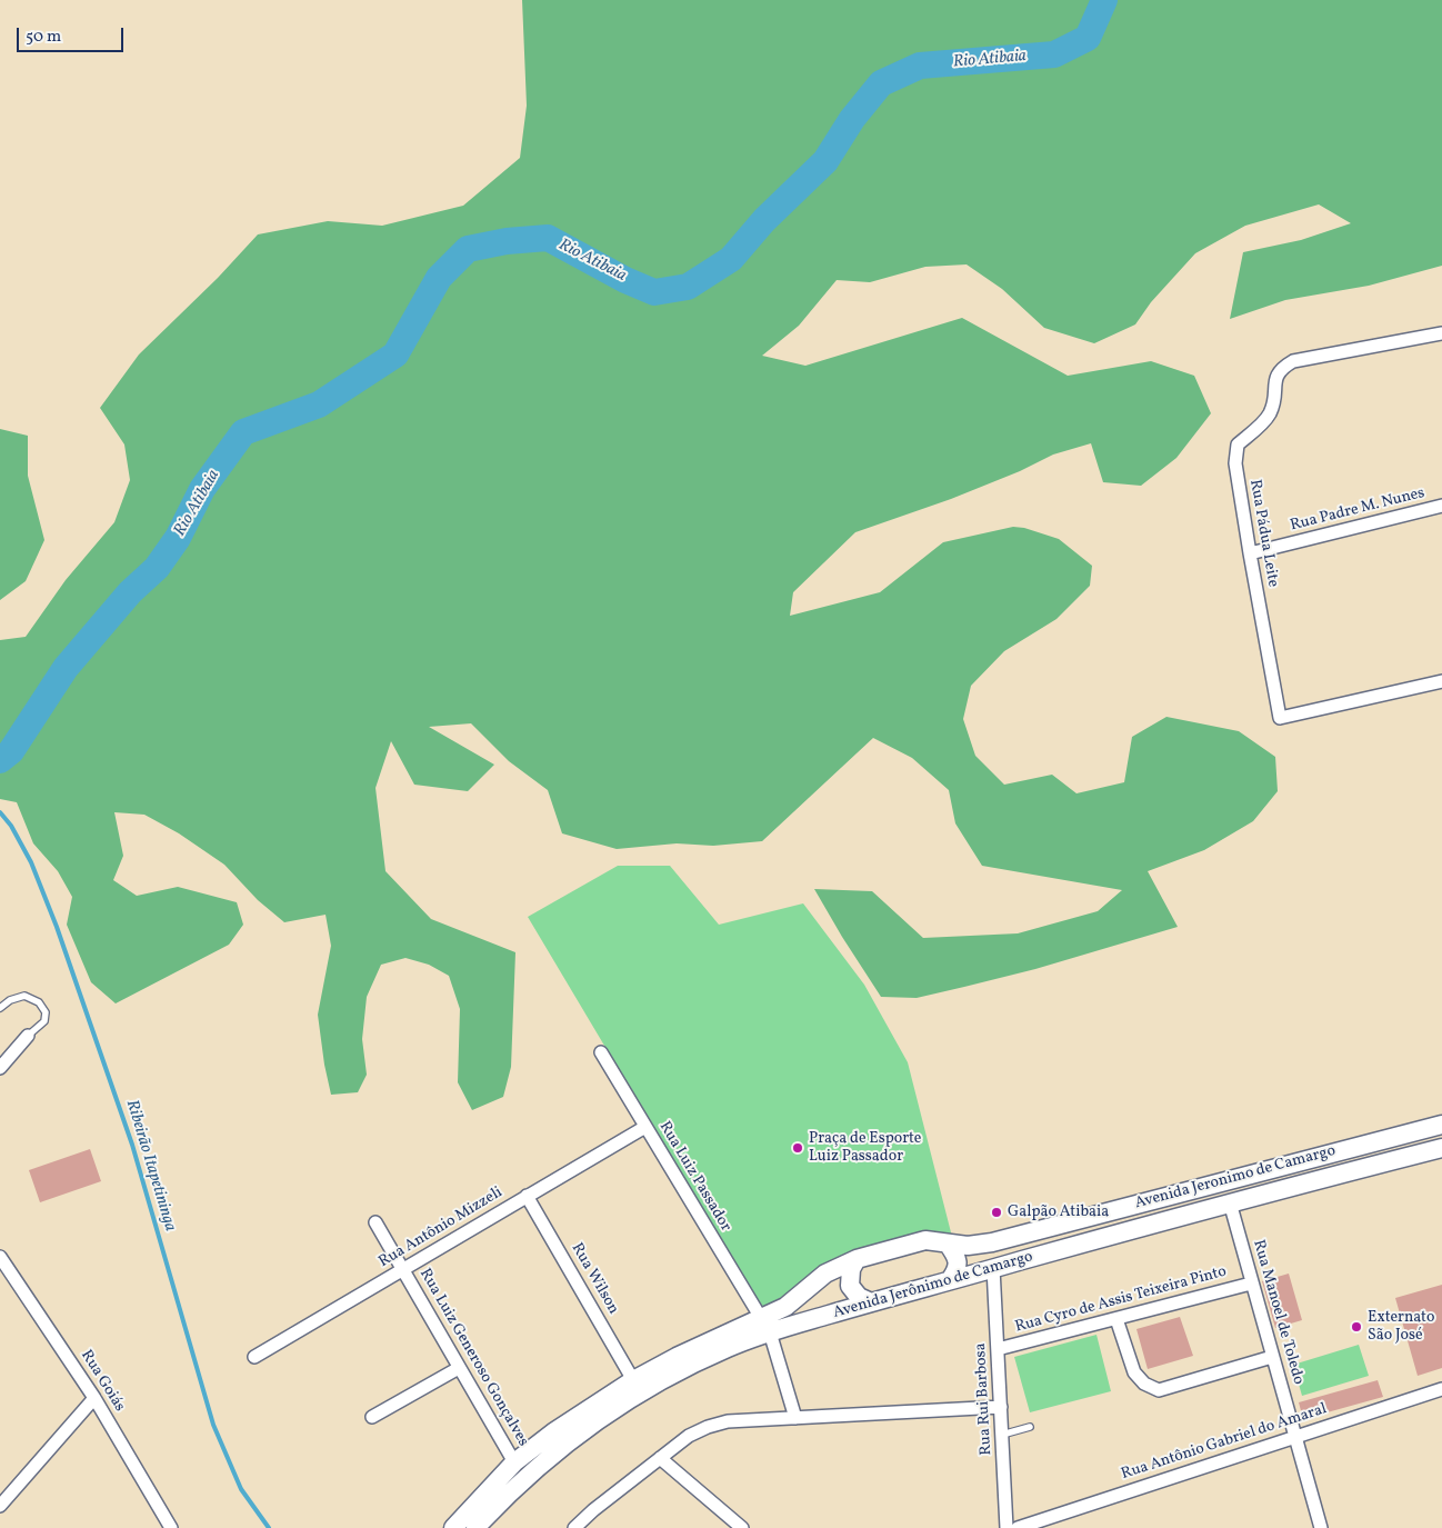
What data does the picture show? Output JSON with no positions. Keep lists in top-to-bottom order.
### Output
{
  "streets": {
    "main road": ["Avenida Jeronimo de Camargo", "Avenida Jerônimo de Camargo"],
    "street": [
      "Rua Padre M. Nunes",
      "Rua Pádua Leite",
      "Rua Luiz Passador",
      "Rua Antônio Mizzeli",
      "Rua Wilson",
      "Rua Cyro de Assis Teixeira Pinto",
      "Rua Manoel de Toledo",
      "Rua Luiz Generoso Gonçalves",
      "Rua Goiás",
      "Rua Rui Barbosa",
      "Rua Antônio Gabriel do Amaral"
    ]
  },
  "crossings": [
    ["Rua Padre M. Nunes", "Rua Pádua Leite"],
    ["Rua Luiz Passador", "Avenida Jeronimo de Camargo"],
    ["Rua Luiz Passador", "Rua Antônio Mizzeli"],
    ["Rua Luiz Passador", "Avenida Jerônimo de Camargo"],
    ["Avenida Jeronimo de Camargo", "Rua Wilson"],
    ["Avenida Jeronimo de Camargo", "Avenida Jerônimo de Camargo"],
    ["Avenida Jeronimo de Camargo", "Rua Luiz Generoso Gonçalves"],
    ["Rua Antônio Mizzeli", "Rua Wilson"],
    ["Rua Antônio Mizzeli", "Rua Luiz Generoso Gonçalves"],
    ["Avenida Jerônimo de Camargo", "Rua Manoel de Toledo"],
    ["Avenida Jerônimo de Camargo", "Rua Rui Barbosa"],
    ["Rua Cyro de Assis Teixeira Pinto", "Rua Manoel de Toledo"],
    ["Rua Cyro de Assis Teixeira Pinto", "Rua Rui Barbosa"],
    ["Rua Manoel de Toledo", "Rua Antônio Gabriel do Amaral"]
  ],
  "water": ["Rio Atibaia", "Ribeirão Itapetininga"],
  "places": ["Praça de Esporte Luiz Passador", "Galpão Atibaia", "Externato São José"],
  "scale_bar": "50 m"
}
